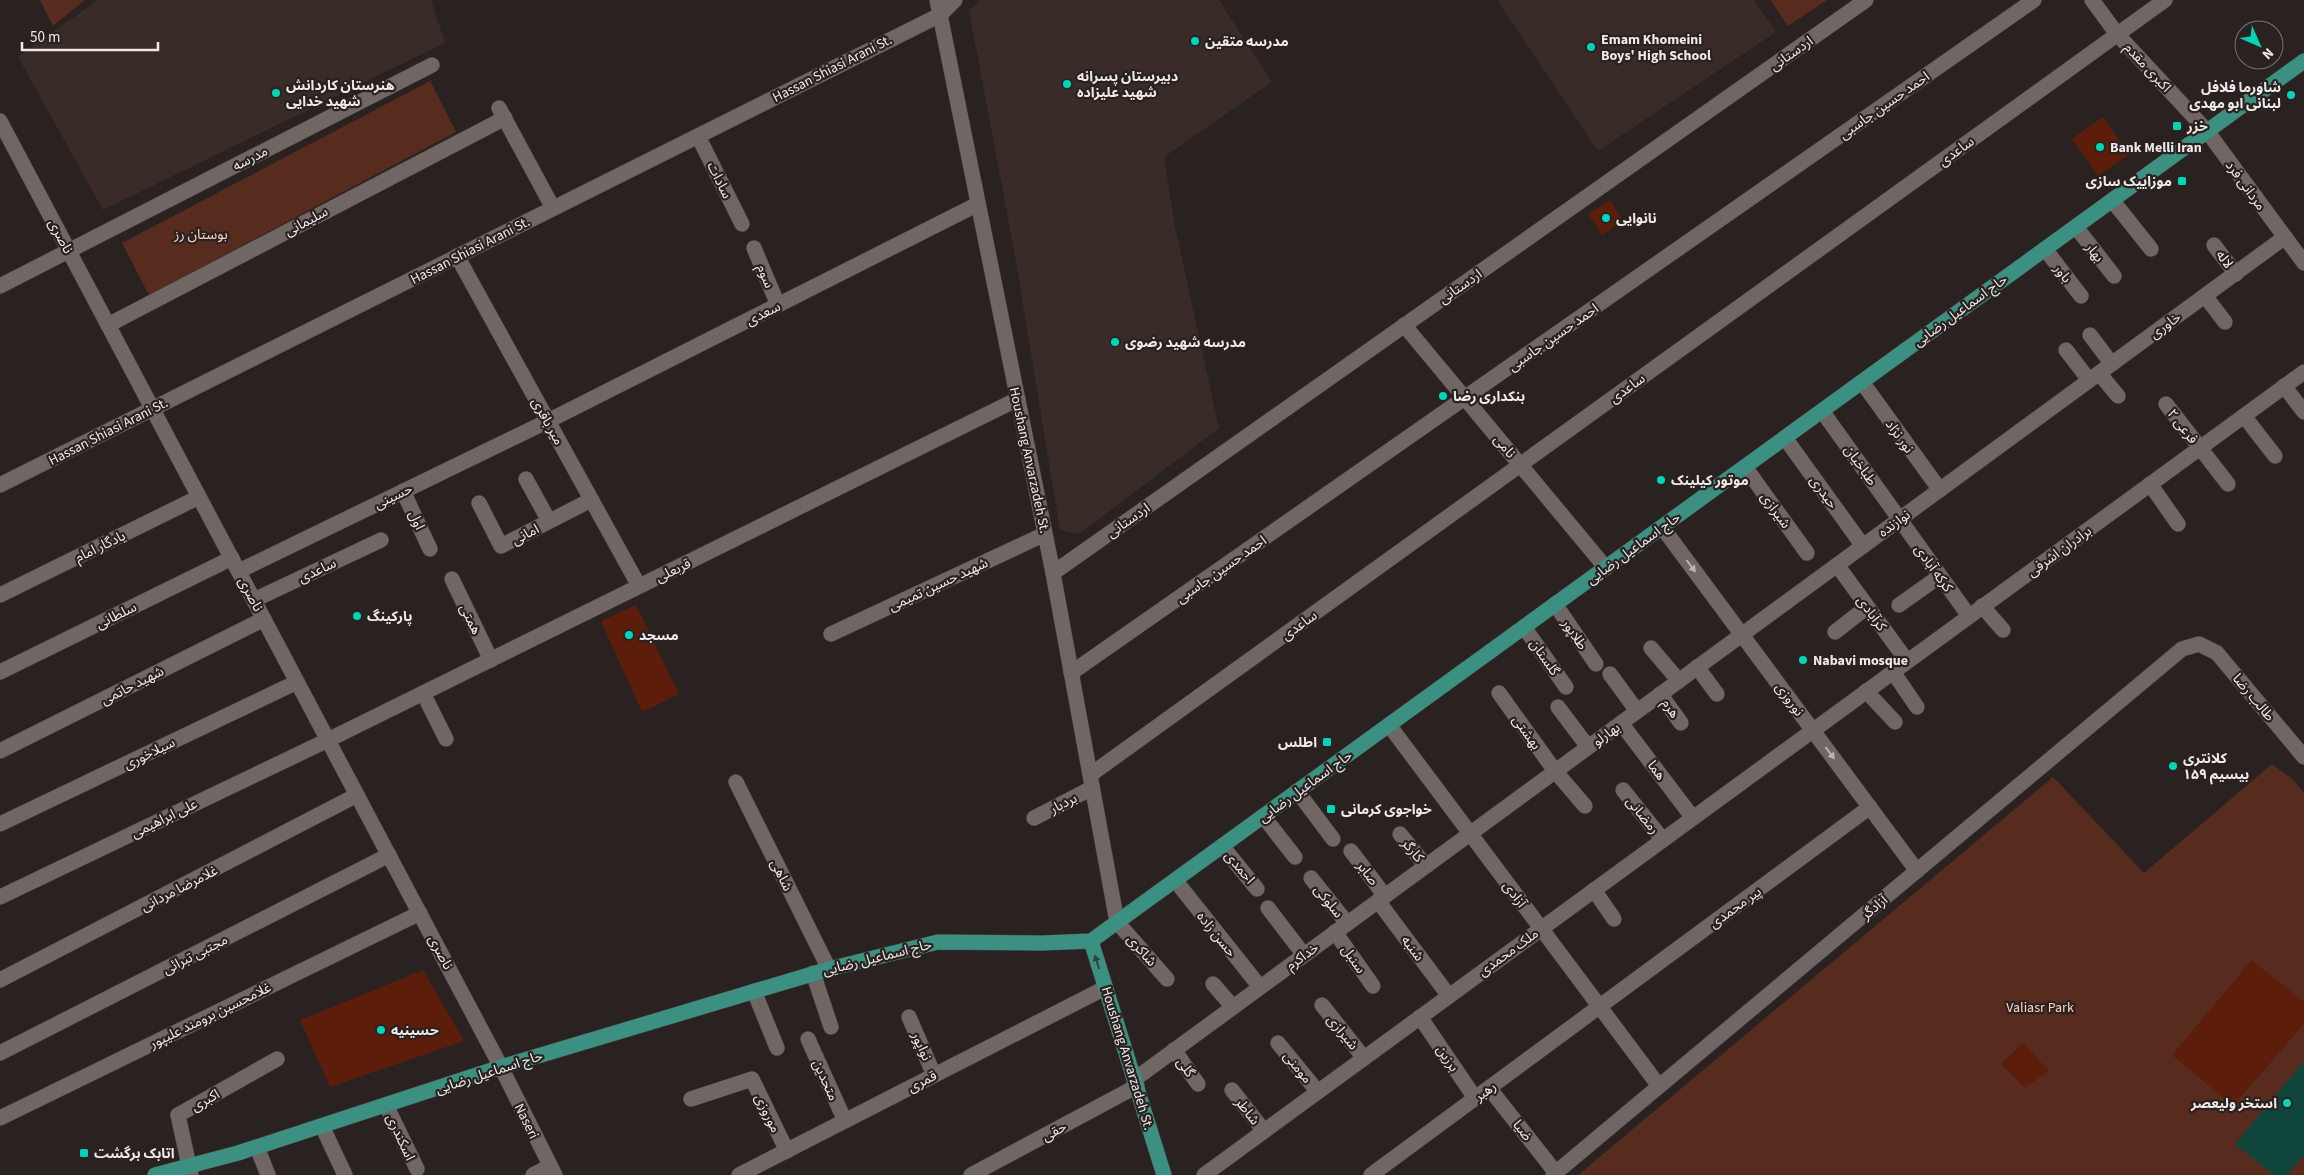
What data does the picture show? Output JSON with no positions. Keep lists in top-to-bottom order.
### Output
{
  "streets": {
    "main road": ["حاج اسماعیل رضایی", "Houshang Anvarzadeh St."],
    "street": [
      "اردستانی",
      "اکبری مقدم",
      "Hassan Shiasi Arani St.",
      "احمد حسین جاسبی",
      "ساعدی",
      "مدرسه",
      "سادات",
      "مردانی فرد",
      "سلیمانی",
      "ناصری",
      "بهار",
      "لاله",
      "باور",
      "سوم",
      "سعدی",
      "خاوری",
      "میر باقری",
      "فرعی ۲",
      "نور نژاد",
      "نامی",
      "طباخیان",
      "حیدری",
      "حسینی",
      "شیرازی",
      "اول",
      "نوازنده",
      "امانی",
      "یادگار امام",
      "برادران اشرفی",
      "کرکه آبادی",
      "قربعلی",
      "شهید حسین تمیمی",
      "کرآبادی",
      "سلطانی",
      "همتی",
      "طلاپور",
      "گلستان",
      "شهید حاتمی",
      "طالب رضا",
      "نوروزی",
      "هرم",
      "بهشتی",
      "بهارلو",
      "سیلاخوری",
      "هما",
      "بردبار",
      "رمضانی",
      "علی ابراهیمی",
      "کارگر",
      "احمدی",
      "صابر",
      "شاهی",
      "غلامرضا مردانی",
      "آزادی",
      "سلوکی",
      "پیر محمدی",
      "آزادگر",
      "حسن زاده",
      "شنبه",
      "شاکری",
      "ملک محمدی",
      "مجتبی تبرائی",
      "خداکرم",
      "سنبل",
      "غلامحسین برومند علیپور",
      "نواپور",
      "برزین",
      "گلی",
      "مومنی",
      "متحدین",
      "قمری",
      "رهبر",
      "اکبری",
      "شاطر",
      "موروزی",
      "Naseri",
      "ضیا",
      "حقی",
      "اسکندری"
    ]
  },
  "crossings": [
    ["اردستانی", "نامی"],
    ["اردستانی", "Houshang Anvarzadeh St."],
    ["اکبری مقدم", "ساعدی"],
    ["اکبری مقدم", "مردانی فرد"],
    ["اکبری مقدم", "حاج اسماعیل رضایی"],
    ["Hassan Shiasi Arani St.", "سادات"],
    ["Hassan Shiasi Arani St.", "سلیمانی"],
    ["Hassan Shiasi Arani St.", "ناصری"],
    ["Hassan Shiasi Arani St.", "میر باقری"],
    ["Hassan Shiasi Arani St.", "Houshang Anvarzadeh St."],
    ["احمد حسین جاسبی", "نامی"],
    ["احمد حسین جاسبی", "Houshang Anvarzadeh St."],
    ["ساعدی", "ناصری"],
    ["ساعدی", "نامی"],
    ["ساعدی", "Houshang Anvarzadeh St."],
    ["ساعدی", "بردبار"],
    ["مدرسه", "ناصری"],
    ["مردانی فرد", "حاج اسماعیل رضایی"],
    ["مردانی فرد", "خاوری"],
    ["سلیمانی", "ناصری"],
    ["ناصری", "حاج اسماعیل رضایی"],
    ["ناصری", "حسینی"],
    ["ناصری", "یادگار امام"],
    ["ناصری", "قربعلی"],
    ["ناصری", "سلطانی"],
    ["ناصری", "شهید حاتمی"],
    ["ناصری", "سیلاخوری"],
    ["ناصری", "علی ابراهیمی"],
    ["ناصری", "غلامرضا مردانی"],
    ["ناصری", "مجتبی تبرائی"],
    ["ناصری", "غلامحسین برومند علیپور"],
    ["ناصری", "Naseri"],
    ["بهار", "حاج اسماعیل رضایی"],
    ["لاله", "خاوری"],
    ["باور", "حاج اسماعیل رضایی"],
    ["سوم", "سعدی"],
    ["حاج اسماعیل رضایی", "نور نژاد"],
    ["حاج اسماعیل رضایی", "نامی"],
    ["حاج اسماعیل رضایی", "Houshang Anvarzadeh St."],
    ["حاج اسماعیل رضایی", "طباخیان"],
    ["حاج اسماعیل رضایی", "حیدری"],
    ["حاج اسماعیل رضایی", "شیرازی"],
    ["حاج اسماعیل رضایی", "طلاپور"],
    ["حاج اسماعیل رضایی", "گلستان"],
    ["حاج اسماعیل رضایی", "نوروزی"],
    ["حاج اسماعیل رضایی", "احمدی"],
    ["حاج اسماعیل رضایی", "شاهی"],
    ["حاج اسماعیل رضایی", "آزادی"],
    ["حاج اسماعیل رضایی", "حسن زاده"],
    ["حاج اسماعیل رضایی", "شاکری"],
    ["حاج اسماعیل رضایی", "اکبری"],
    ["حاج اسماعیل رضایی", "Naseri"],
    ["حاج اسماعیل رضایی", "اسکندری"],
    ["سعدی", "میر باقری"],
    ["سعدی", "Houshang Anvarzadeh St."],
    ["سعدی", "حسینی"],
    ["خاوری", "نوازنده"],
    ["میر باقری", "حسینی"],
    ["میر باقری", "امانی"],
    ["میر باقری", "قربعلی"],
    ["فرعی ۲", "برادران اشرفی"],
    ["نور نژاد", "نوازنده"],
    ["Houshang Anvarzadeh St.", "قربعلی"],
    ["Houshang Anvarzadeh St.", "شهید حسین تمیمی"],
    ["Houshang Anvarzadeh St.", "بردبار"],
    ["Houshang Anvarzadeh St.", "شاکری"],
    ["Houshang Anvarzadeh St.", "خداکرم"],
    ["Houshang Anvarzadeh St.", "قمری"],
    ["Houshang Anvarzadeh St.", "حقی"],
    ["طباخیان", "نوازنده"],
    ["طباخیان", "کرکه آبادی"],
    ["حیدری", "نوازنده"],
    ["حسینی", "اول"],
    ["حسینی", "سلطانی"],
    ["شیرازی", "ملک محمدی"],
    ["نوازنده", "کرکه آبادی"],
    ["نوازنده", "کرآبادی"],
    ["نوازنده", "نوروزی"],
    ["نوازنده", "بهارلو"],
    ["برادران اشرفی", "کرکه آبادی"],
    ["برادران اشرفی", "کرآبادی"],
    ["برادران اشرفی", "نوروزی"],
    ["برادران اشرفی", "ملک محمدی"],
    ["قربعلی", "همتی"],
    ["قربعلی", "علی ابراهیمی"],
    ["طالب رضا", "آزادگر"],
    ["نوروزی", "بهارلو"],
    ["نوروزی", "پیر محمدی"],
    ["نوروزی", "آزادگر"],
    ["نوروزی", "ملک محمدی"],
    ["هرم", "بهارلو"],
    ["بهشتی", "بهارلو"],
    ["بهارلو", "هما"],
    ["بهارلو", "آزادی"],
    ["بهارلو", "خداکرم"],
    ["هما", "ملک محمدی"],
    ["رمضانی", "ملک محمدی"],
    ["کارگر", "خداکرم"],
    ["صابر", "شنبه"],
    ["صابر", "خداکرم"],
    ["آزادی", "پیر محمدی"],
    ["آزادی", "آزادگر"],
    ["آزادی", "ملک محمدی"],
    ["آزادی", "خداکرم"],
    ["آزادی", "رهبر"],
    ["سلوکی", "خداکرم"],
    ["سلوکی", "سنبل"],
    ["پیر محمدی", "رهبر"],
    ["آزادگر", "ضیا"],
    ["حسن زاده", "خداکرم"],
    ["شنبه", "ملک محمدی"],
    ["شنبه", "خداکرم"],
    ["ملک محمدی", "برزین"],
    ["ملک محمدی", "مومنی"],
    ["ملک محمدی", "شاطر"],
    ["خداکرم", "سنبل"],
    ["خداکرم", "گلی"],
    ["خداکرم", "حقی"],
    ["نواپور", "قمری"],
    ["برزین", "رهبر"],
    ["متحدین", "قمری"],
    ["قمری", "موروزی"],
    ["رهبر", "ضیا"]
  ],
  "parks": ["بوستان رز", "Valiasr Park"],
  "places": {
    "other": [
      "مدرسه متقین",
      "Emam Khomeini Boys' High School",
      "دبیرستان پسرانه شهید علیزاده",
      "هنرستان کاردانش شهید خدایی",
      "شاورما فلافل لبنانی ابو مهدی",
      "Bank Melli Iran",
      "نانوایی",
      "مدرسه شهید رضوی",
      "بنکداری رضا",
      "موتور کیلینک",
      "پارکینگ",
      "مسجد",
      "Nabavi mosque",
      "کلانتری ۱۵۹ بیسیم",
      "حسینیه",
      "استخر ولیعصر"
    ],
    "transit": [
      "خزر",
      "موزاییک سازی",
      "اطلس",
      "خواجوی کرمانی",
      "اتابک برگشت"
    ]
  },
  "scale_bar": "50 m",
  "north": "bottom right"
}
